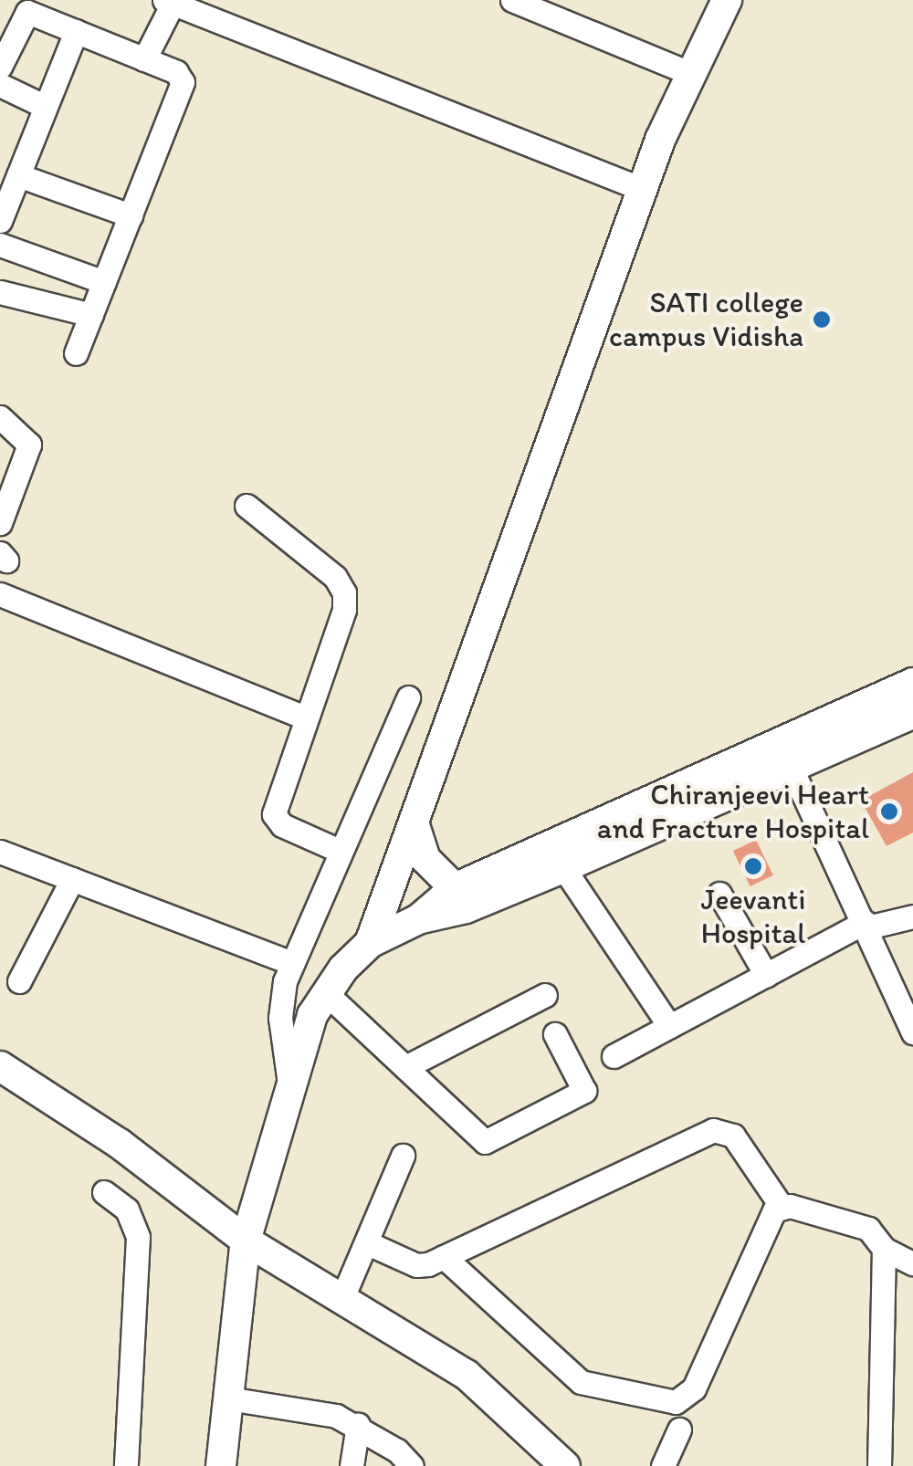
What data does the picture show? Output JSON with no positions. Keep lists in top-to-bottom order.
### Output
{
  "places": ["SATI college campus Vidisha", "Chiranjeevi Heart and Fracture Hospital", "Jeevanti Hospital"]
}
